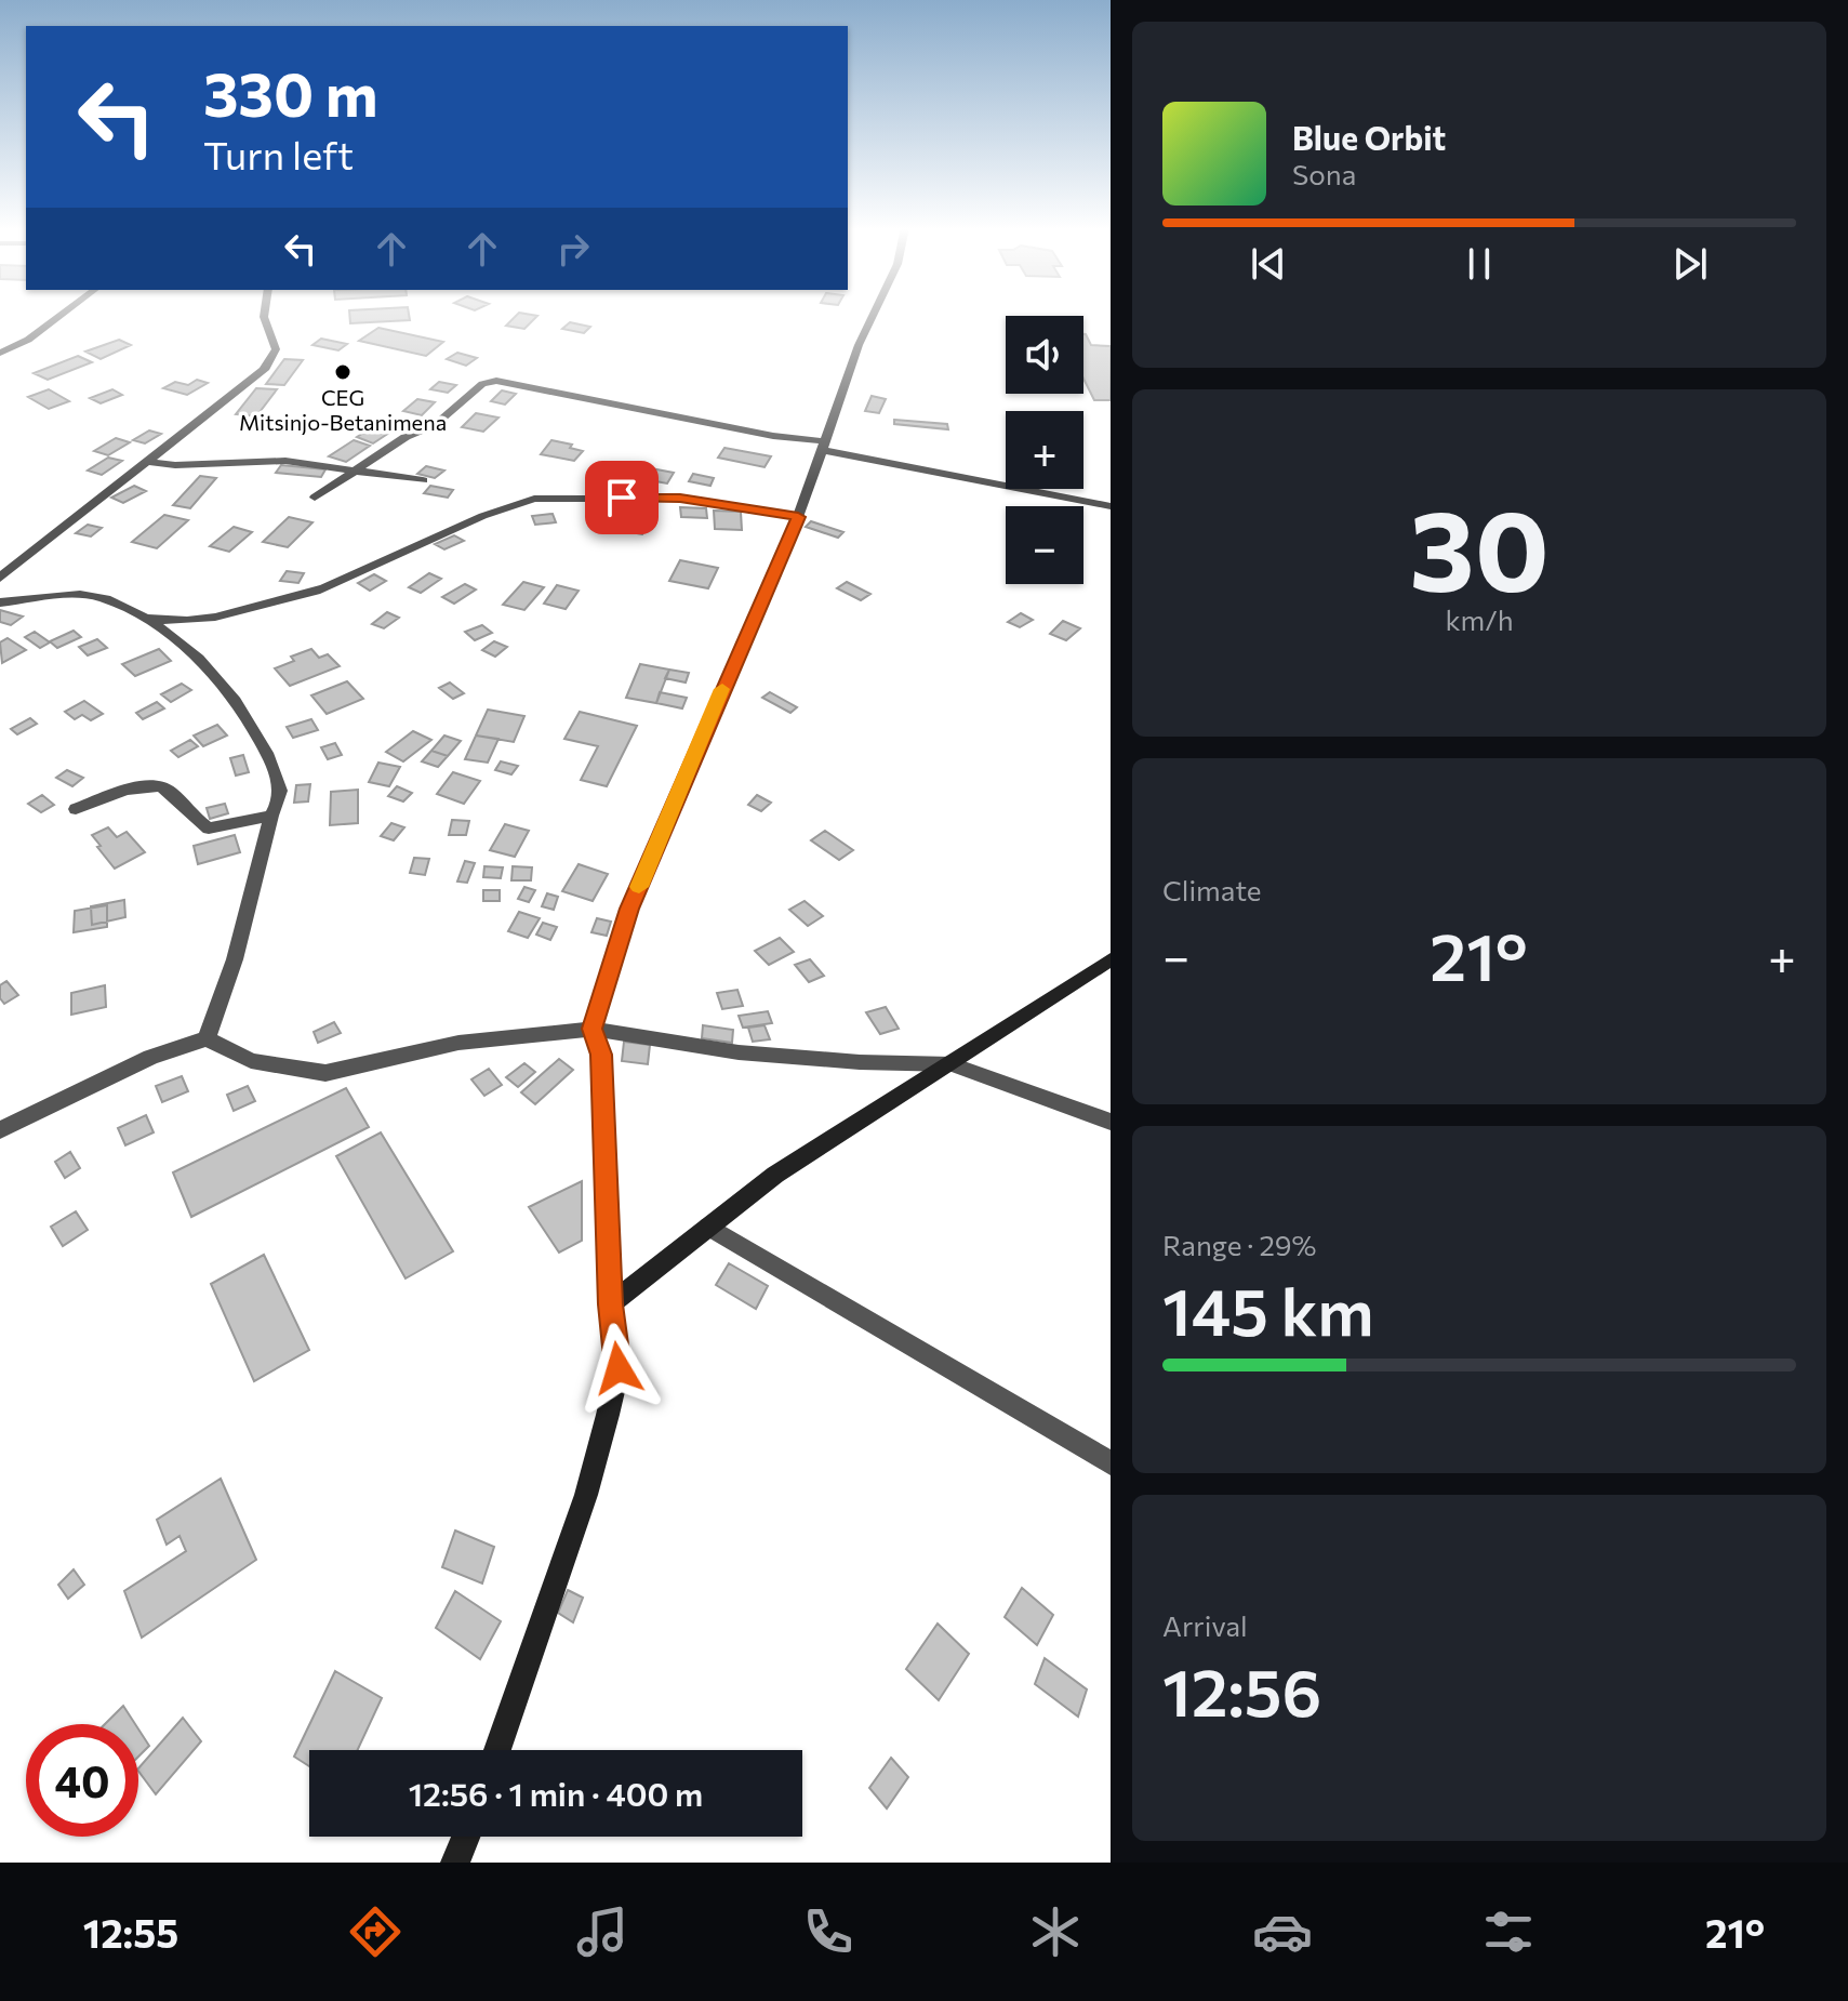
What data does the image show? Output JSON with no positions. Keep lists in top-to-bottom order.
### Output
{
  "places": ["CEG Mitsinjo-Betanimena"],
  "page": {
    "turn": ["330 m", "Turn left"],
    "song": ["Blue Orbit", "Sona"],
    "map_buttons": ["+", "−"],
    "tile": [
      ["30", "km/h"],
      "Climate",
      ["Range · 29%", "145 km"],
      ["Arrival", "12:56"]
    ],
    "heat": ["−", "21°", "+"],
    "limit": "40",
    "trip": "12:56 · 1 min · 400 m",
    "tabs": ["12:55", "21°"]
  }
}
